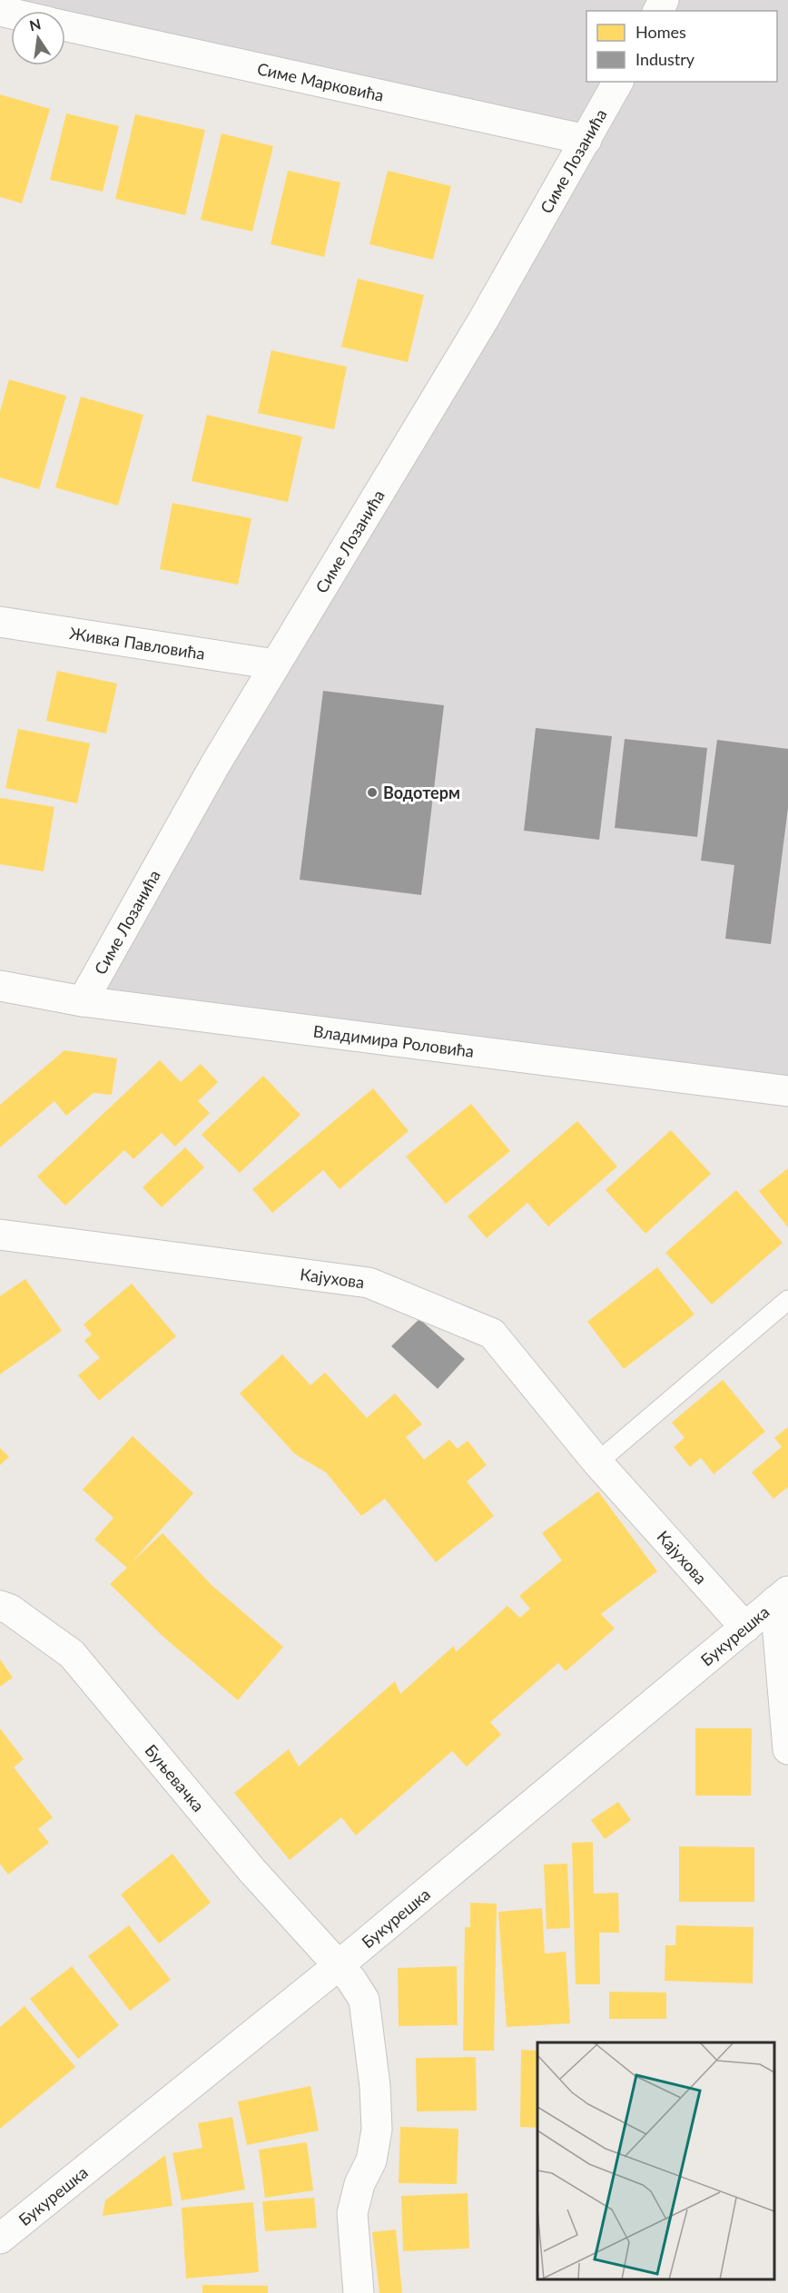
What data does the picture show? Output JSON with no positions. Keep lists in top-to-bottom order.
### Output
{
  "streets": {
    "street": [
      "Симе Марковића",
      "Симе Лозанића",
      "Живка Павловића",
      "Владимира Роловића",
      "Кајухова",
      "Букурешка",
      "Буњевачка"
    ]
  },
  "crossings": [
    ["Симе Марковића", "Симе Лозанића"],
    ["Симе Лозанића", "Живка Павловића"],
    ["Симе Лозанића", "Владимира Роловића"],
    ["Кајухова", "Букурешка"],
    ["Букурешка", "Буњевачка"]
  ],
  "places": ["Водотерм"],
  "legend": ["Homes", "Industry"],
  "north": "top"
}
